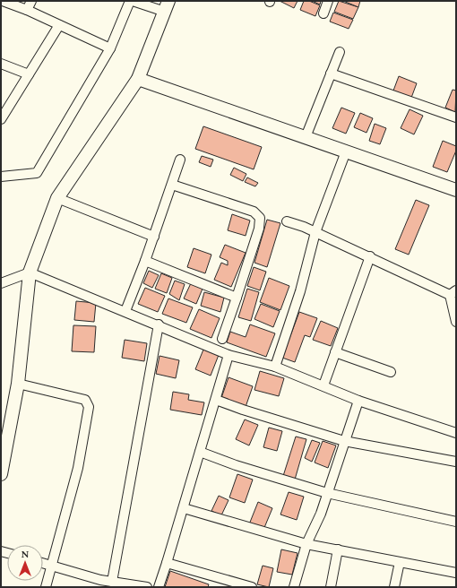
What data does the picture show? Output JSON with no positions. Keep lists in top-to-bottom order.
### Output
{
  "north": "top"
}
